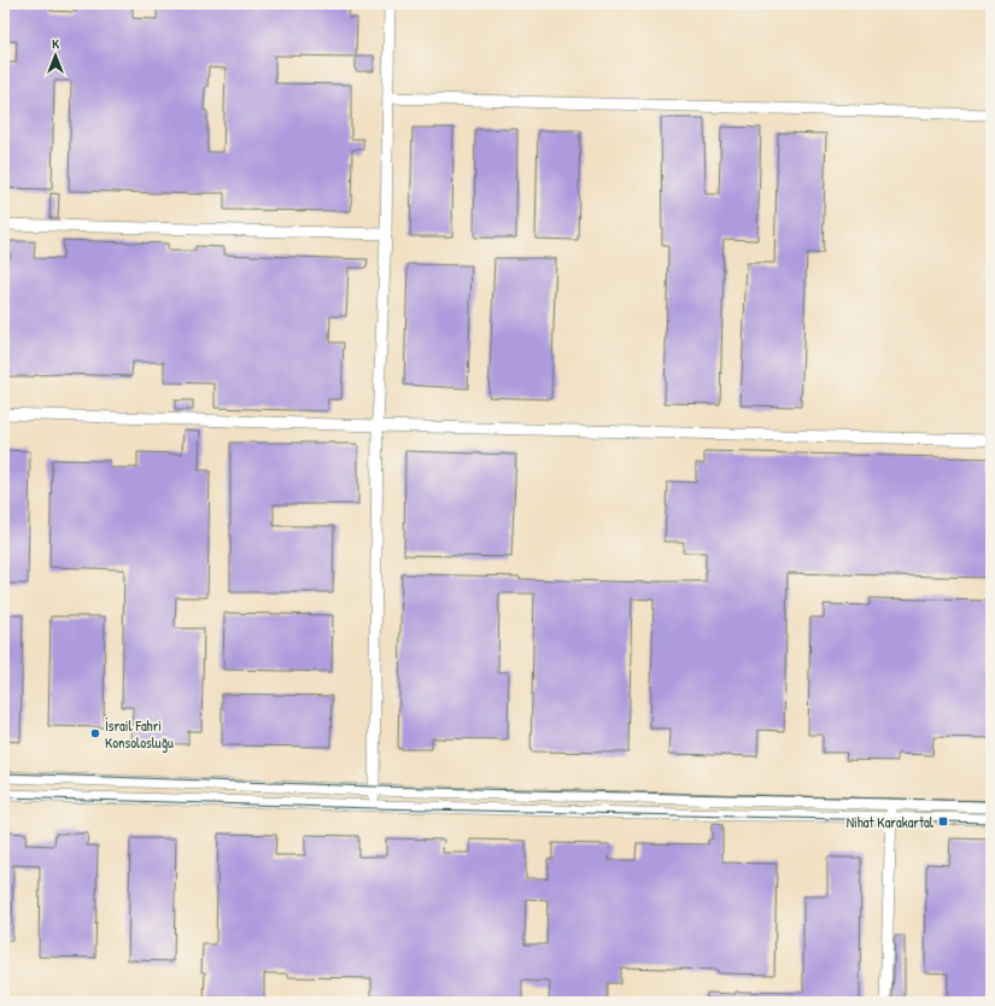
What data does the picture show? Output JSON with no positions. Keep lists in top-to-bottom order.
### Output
{
  "places": {
    "other": ["İsrail Fahri Konsolosluğu"],
    "transit": ["Nihat Karakartal"]
  },
  "north": "top"
}
